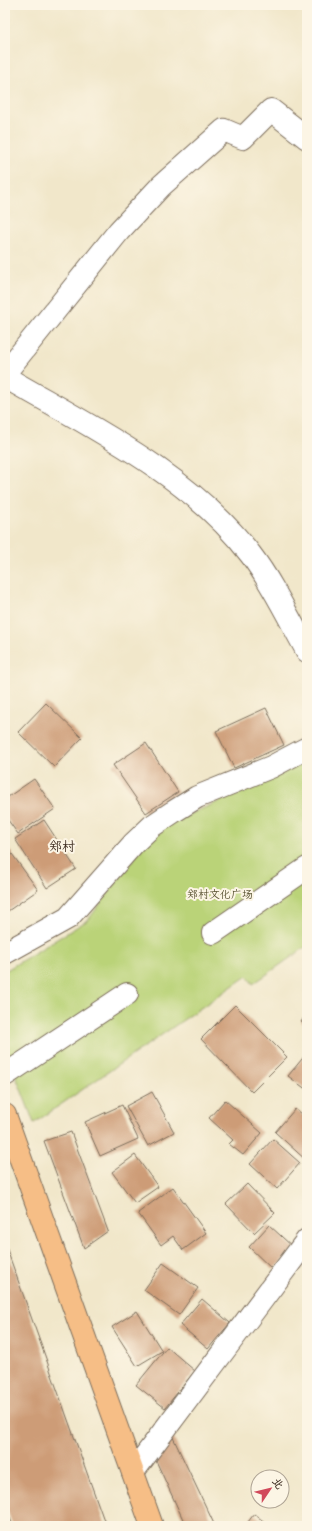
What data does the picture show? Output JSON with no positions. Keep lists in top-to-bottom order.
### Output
{
  "districts": ["郑村"],
  "parks": ["郑村文化广场"],
  "north": "top right"
}
